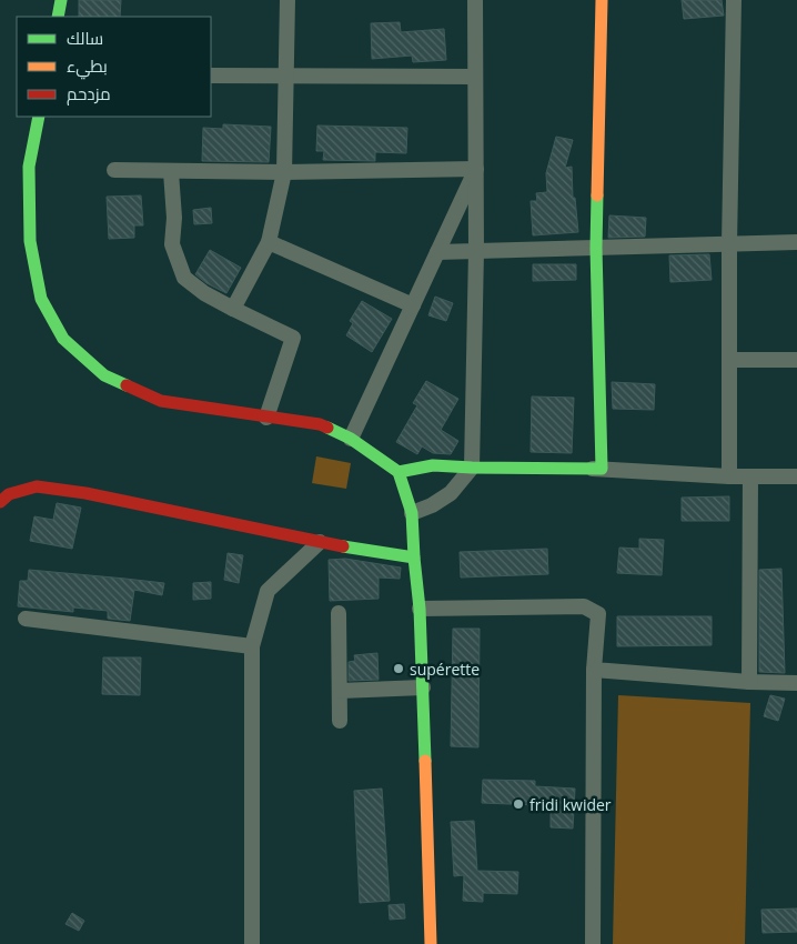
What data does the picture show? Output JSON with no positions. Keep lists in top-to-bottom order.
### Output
{
  "places": ["supérette", "fridi kwider"],
  "legend": ["سالك", "بطيء", "مزدحم"]
}
